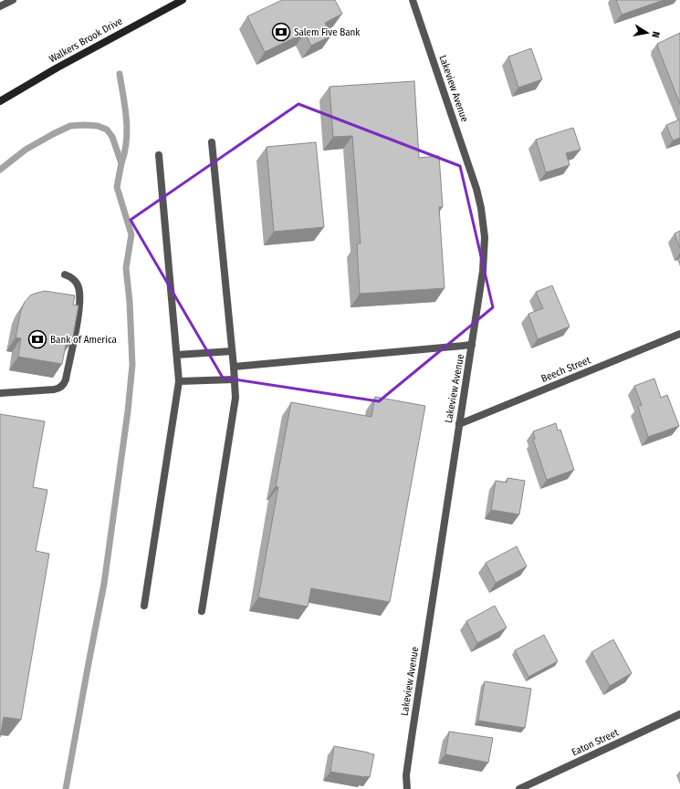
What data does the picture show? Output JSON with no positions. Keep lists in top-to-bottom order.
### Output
{
  "streets": {
    "street": [
      "Walkers Brook Drive",
      "Lakeview Avenue",
      "Beech Street",
      "Eaton Street"
    ]
  },
  "crossings": [
    ["Lakeview Avenue", "Beech Street"]
  ],
  "places": {
    "bank": ["Salem Five Bank", "Bank of America"]
  },
  "north": "right"
}
